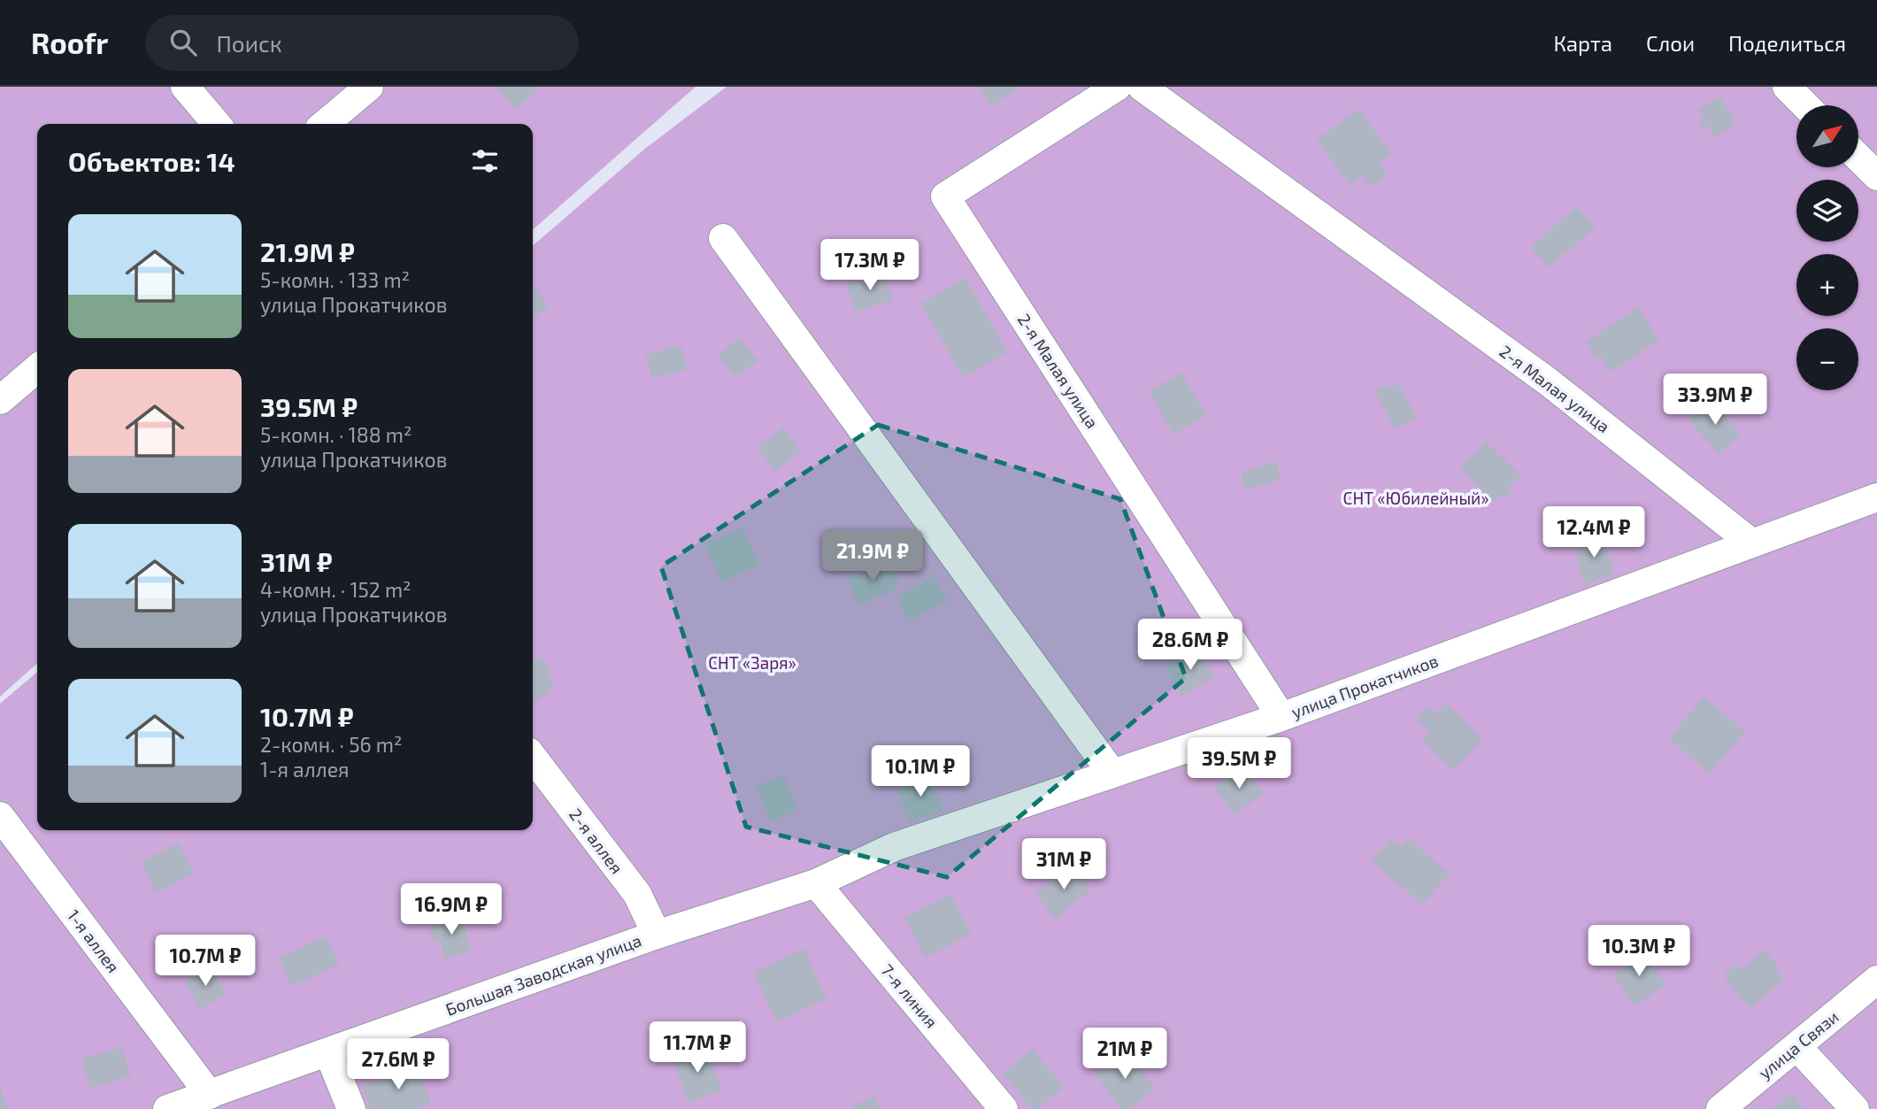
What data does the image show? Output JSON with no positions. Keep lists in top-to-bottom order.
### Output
{
  "streets": {
    "street": [
      "2-я Малая улица",
      "улица Прокатчиков",
      "2-я аллея",
      "1-я аллея",
      "Большая Заводская улица",
      "7-я линия",
      "улица Связи"
    ]
  },
  "crossings": [
    ["2-я Малая улица", "улица Прокатчиков"],
    ["улица Прокатчиков", "Большая Заводская улица"],
    ["улица Прокатчиков", "7-я линия"],
    ["2-я аллея", "Большая Заводская улица"],
    ["1-я аллея", "Большая Заводская улица"],
    ["Большая Заводская улица", "7-я линия"]
  ],
  "parks": ["СНТ «Юбилейный»", "СНТ «Заря»"],
  "north": "top right",
  "page": {
    "header": "Roofr",
    "search": "Поиск",
    "nav": ["Карта", "Слои", "Поделиться"],
    "map_buttons": ["+", "−"],
    "heading": "Объектов: 14",
    "list": [
      {
        "name": "21.9M ₽",
        "note": "5-комн. · 133 m² · улица Прокатчиков"
      },
      {
        "name": "39.5M ₽",
        "note": "5-комн. · 188 m² · улица Прокатчиков"
      },
      {
        "name": "31M ₽",
        "note": "4-комн. · 152 m² · улица Прокатчиков"
      },
      {
        "name": "10.7M ₽",
        "note": "2-комн. · 56 m² · 1-я аллея"
      }
    ],
    "price": [
      "17.3M ₽",
      "33.9M ₽",
      "12.4M ₽",
      "21.9M ₽",
      "28.6M ₽",
      "39.5M ₽",
      "10.1M ₽",
      "31M ₽",
      "16.9M ₽",
      "10.3M ₽",
      "10.7M ₽",
      "11.7M ₽",
      "21M ₽",
      "27.6M ₽"
    ]
  }
}
